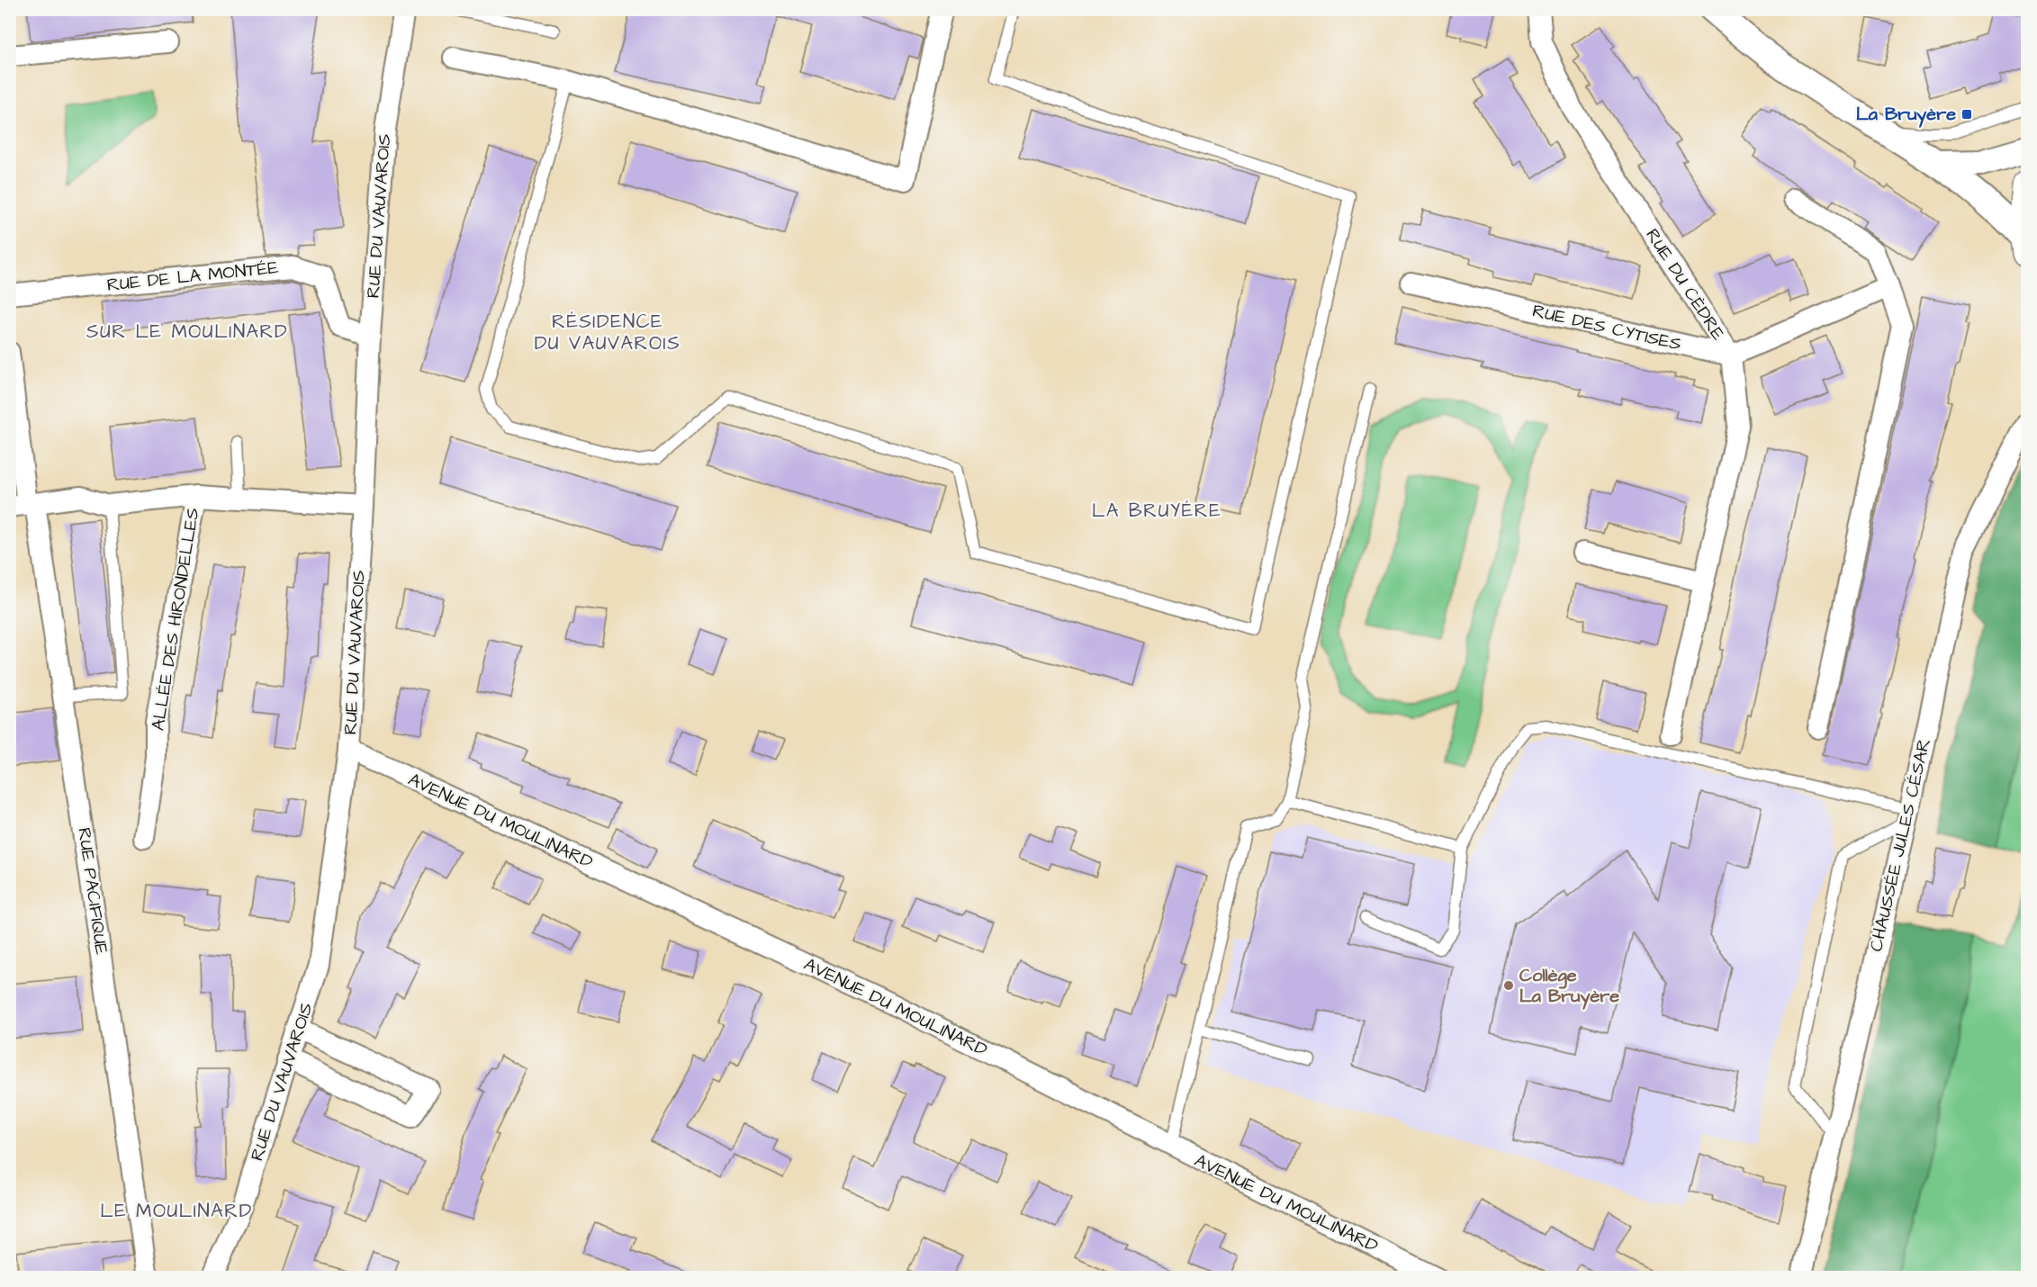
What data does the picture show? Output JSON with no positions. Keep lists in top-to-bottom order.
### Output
{
  "streets": {
    "street": [
      "RUE DU VAUVAROIS",
      "RUE DE LA MONTÉE",
      "RUE DU CÈDRE",
      "RUE DES CYTISES",
      "ALLÉE DES HIRONDELLES",
      "AVENUE DU MOULINARD",
      "CHAUSSÉE JULES CÉSAR",
      "RUE PACIFIQUE"
    ]
  },
  "crossings": [
    ["RUE DU VAUVAROIS", "RUE DE LA MONTÉE"],
    ["RUE DU VAUVAROIS", "AVENUE DU MOULINARD"],
    ["RUE DU CÈDRE", "RUE DES CYTISES"]
  ],
  "districts": [
    "RÉSIDENCE DU VAUVAROIS",
    "SUR LE MOULINARD",
    "LA BRUYÉRE",
    "LE MOULINARD"
  ],
  "places": {
    "transit": ["La Bruyère"],
    "other": ["Collège La Bruyère"]
  }
}
